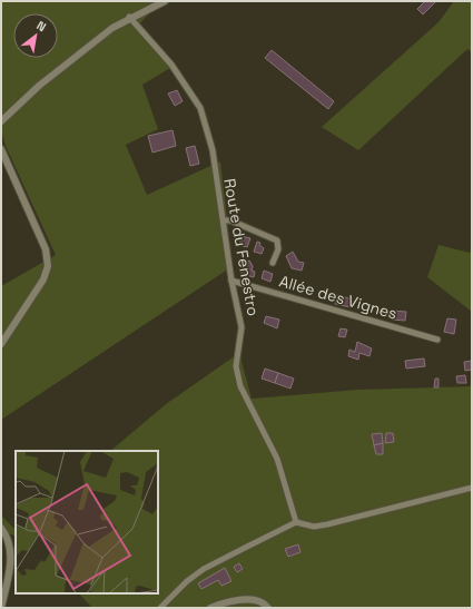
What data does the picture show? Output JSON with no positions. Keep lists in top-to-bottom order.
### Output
{
  "streets": {
    "street": ["Route du Fenestro", "Allée des Vignes"]
  },
  "crossings": [
    ["Route du Fenestro", "Allée des Vignes"]
  ],
  "north": "top right"
}
